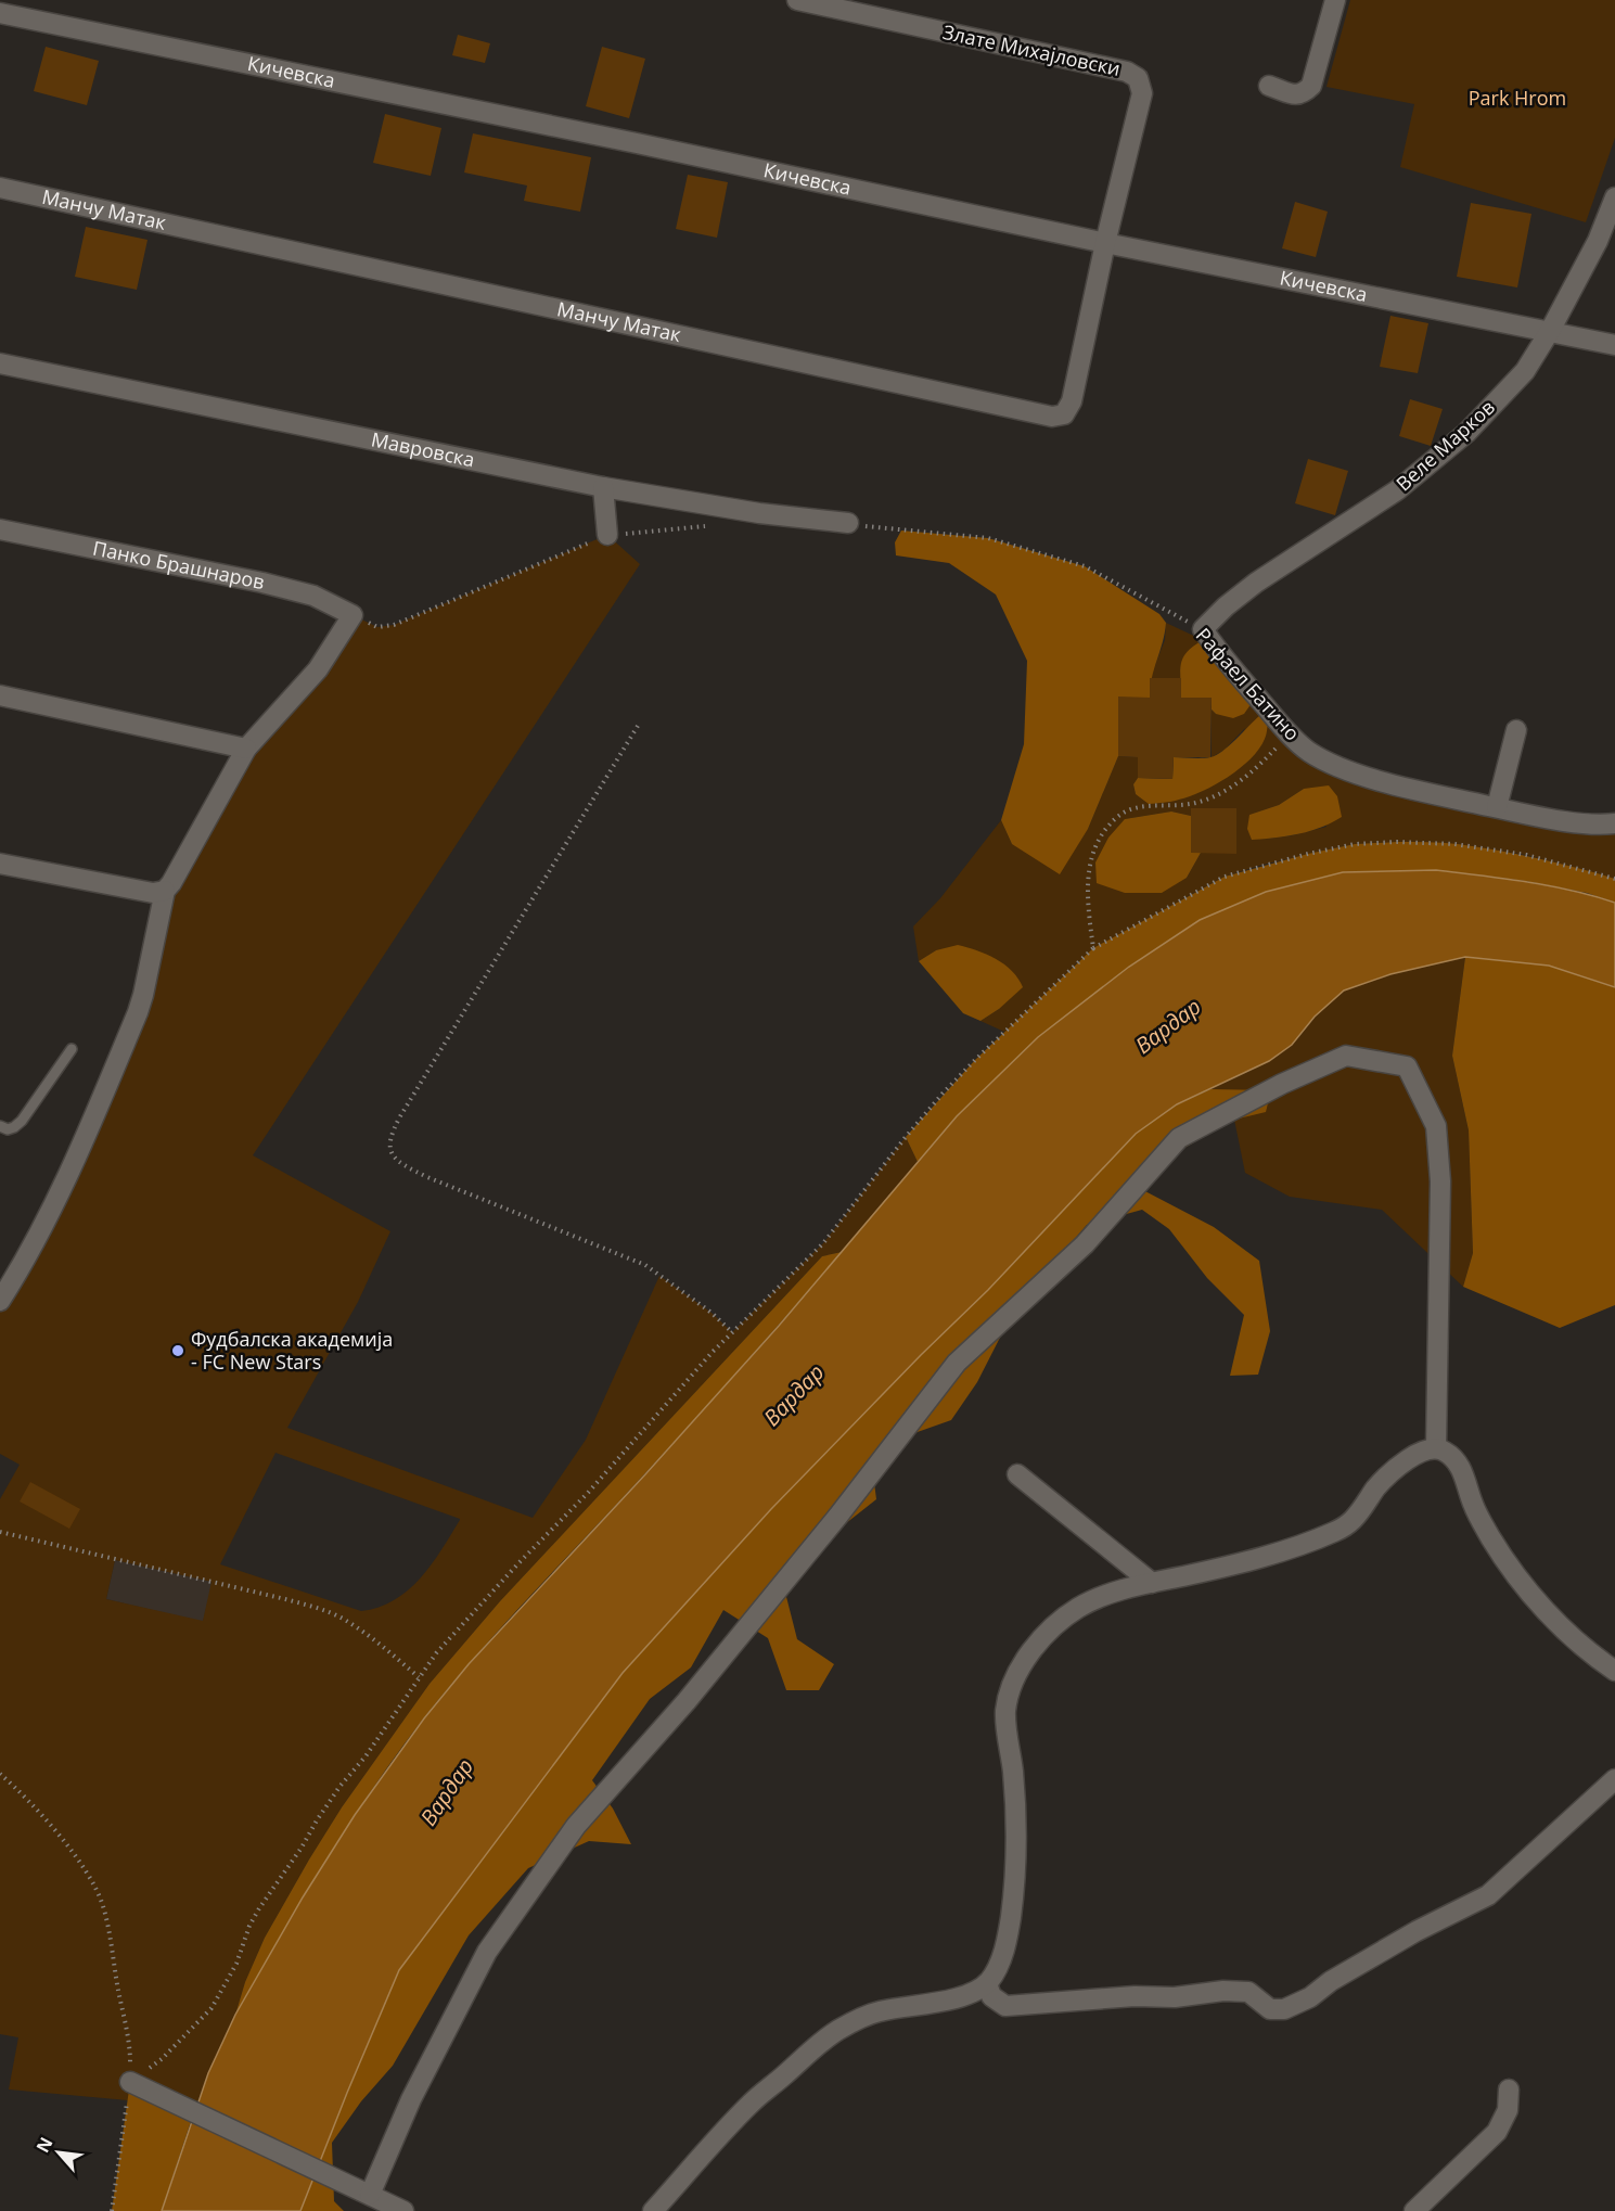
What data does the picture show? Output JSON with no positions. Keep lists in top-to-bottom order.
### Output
{
  "streets": {
    "street": [
      "Злате Михајловски",
      "Кичевска",
      "Манчу Матак",
      "Веле Марков",
      "Мавровска",
      "Панко Брашнаров",
      "Рафаел Батино"
    ]
  },
  "crossings": [
    ["Злате Михајловски", "Кичевска"],
    ["Злате Михајловски", "Манчу Матак"],
    ["Кичевска", "Манчу Матак"],
    ["Кичевска", "Веле Марков"],
    ["Веле Марков", "Рафаел Батино"],
    ["Мавровска", "Рафаел Батино"]
  ],
  "water": ["Вардар"],
  "parks": ["Park Hrom"],
  "places": ["Фудбалска академија - FC New Stars"],
  "north": "top left"
}
